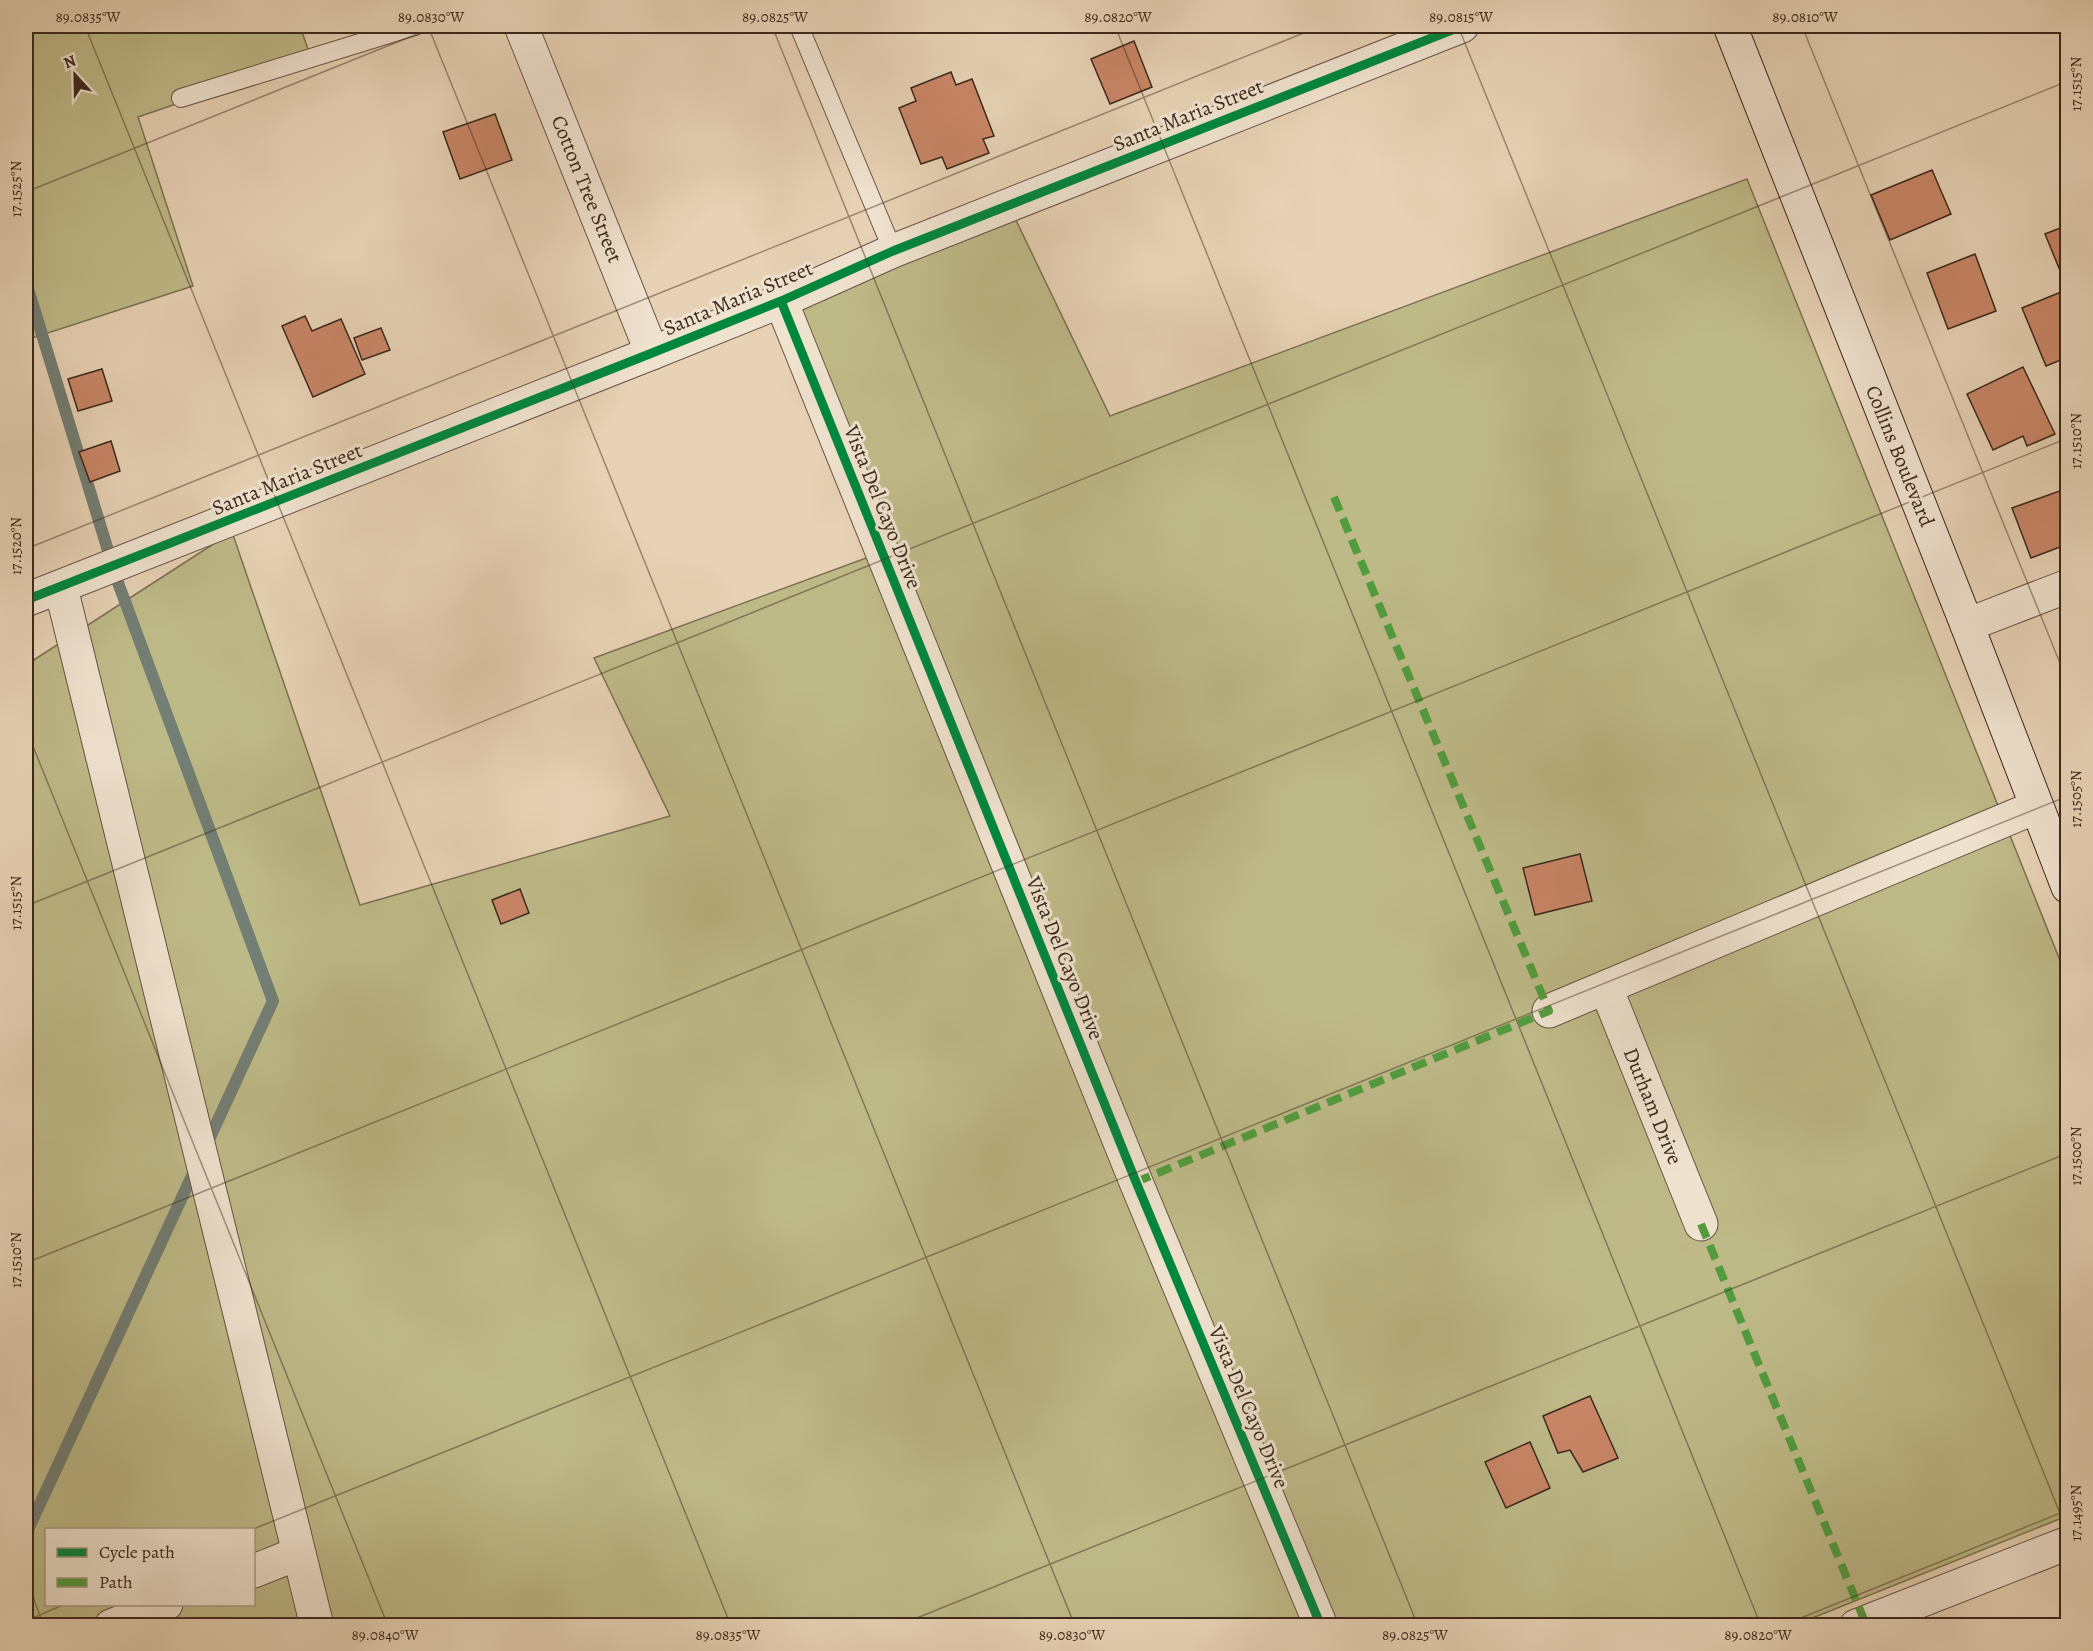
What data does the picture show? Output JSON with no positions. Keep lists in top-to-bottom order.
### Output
{
  "streets": {
    "street": [
      "Santa Maria Street",
      "Cotton Tree Street",
      "Collins Boulevard",
      "Vista Del Cayo Drive",
      "Durham Drive"
    ]
  },
  "crossings": [
    ["Santa Maria Street", "Cotton Tree Street"],
    ["Santa Maria Street", "Vista Del Cayo Drive"]
  ],
  "legend": ["Cycle path", "Path"],
  "north": "top",
  "coordinates": [
    "89.0835°W",
    "89.0830°W",
    "89.0825°W",
    "89.0820°W",
    "89.0815°W",
    "89.0810°W",
    "17.1515°N",
    "17.1525°N",
    "17.1510°N",
    "17.1520°N",
    "17.1505°N",
    "17.1500°N",
    "17.1495°N",
    "89.0840°W"
  ]
}
